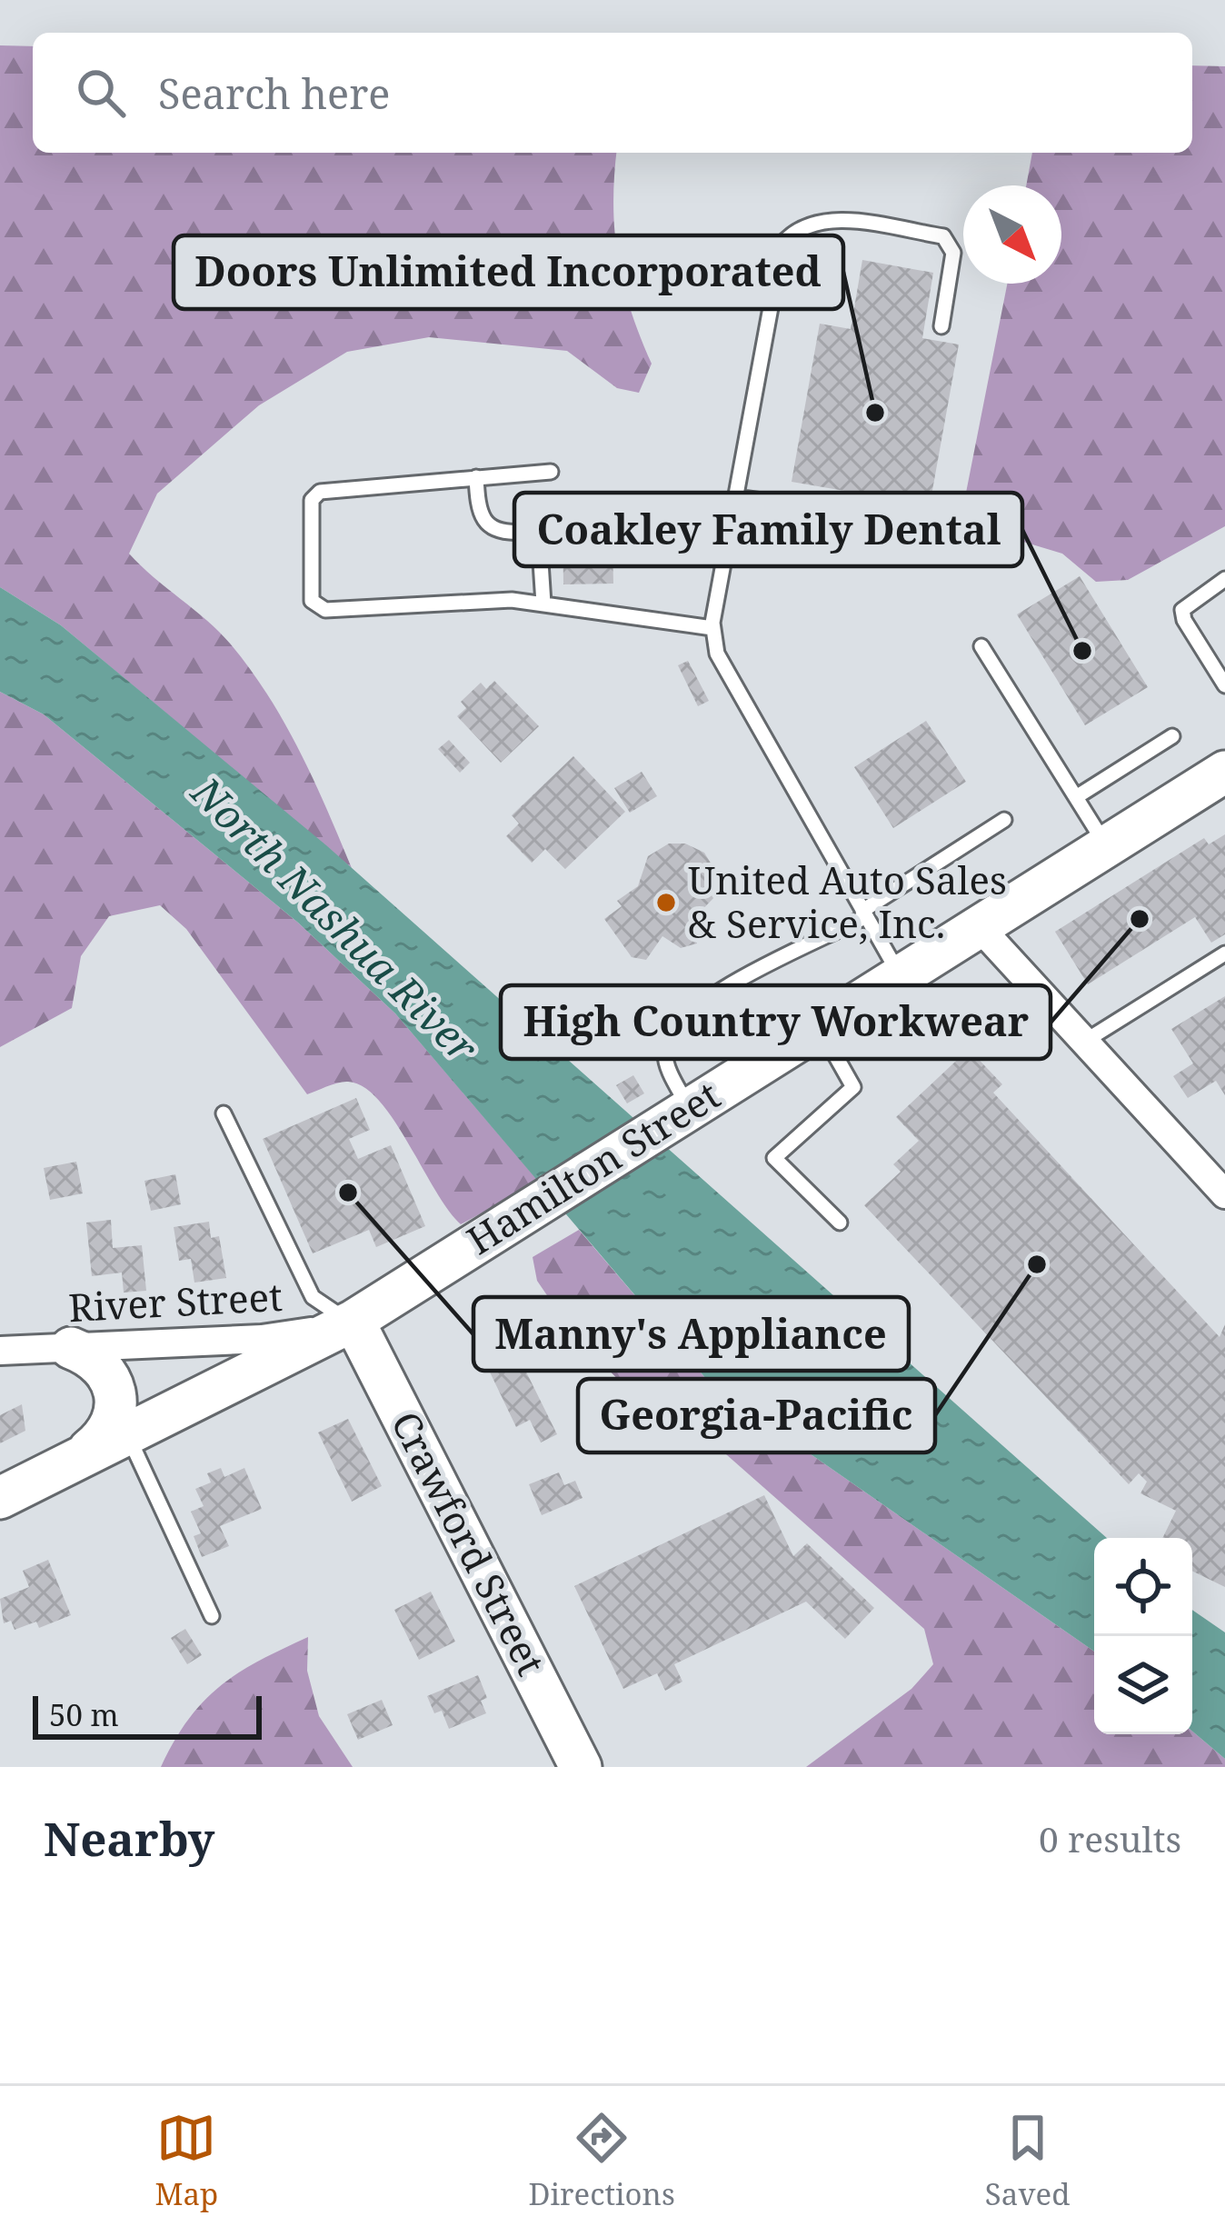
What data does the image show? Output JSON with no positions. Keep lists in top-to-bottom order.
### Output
{
  "streets": {
    "main road": ["Hamilton Street", "Crawford Street"],
    "street": ["River Street"]
  },
  "crossings": [
    ["Hamilton Street", "River Street"],
    ["Hamilton Street", "Crawford Street"],
    ["River Street", "Crawford Street"]
  ],
  "water": ["North Nashua River"],
  "places": [
    "Doors Unlimited Incorporated",
    "Coakley Family Dental",
    "United Auto Sales & Service, Inc.",
    "High Country Workwear",
    "Manny's Appliance",
    "Georgia-Pacific"
  ],
  "scale_bar": "50 m",
  "north": "bottom right",
  "page": {
    "search": "Search here",
    "scale": "50 m",
    "heading": ["Nearby", "0 results"],
    "nav": ["Map", "Directions", "Saved"]
  }
}
